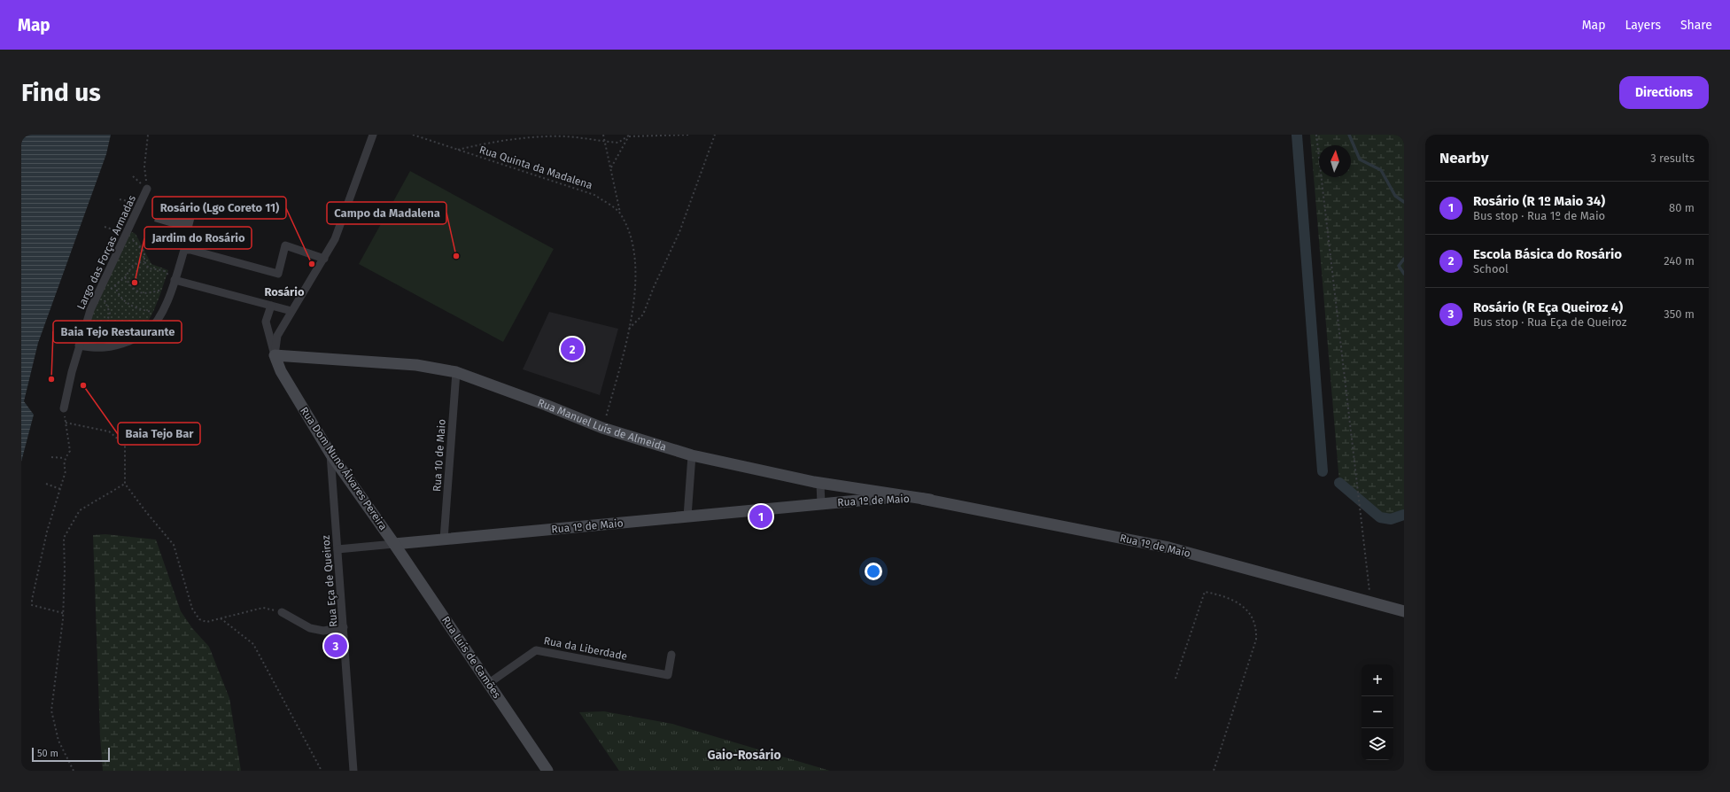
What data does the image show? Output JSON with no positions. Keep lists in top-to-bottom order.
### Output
{
  "streets": {
    "street": [
      "Largo das Forças Armadas",
      "Rua Manuel Luís de Almeida",
      "Rua 10 de Maio",
      "Rua Dom Nuno Álvares Pereira",
      "Rua 1º de Maio",
      "Rua Eça de Queiroz",
      "Rua da Liberdade",
      "Rua Luís de Camões"
    ],
    "path": ["Rua Quinta da Madalena"]
  },
  "crossings": [
    ["Rua Manuel Luís de Almeida", "Rua 10 de Maio"],
    ["Rua Manuel Luís de Almeida", "Rua Dom Nuno Álvares Pereira"],
    ["Rua Manuel Luís de Almeida", "Rua 1º de Maio"],
    ["Rua 10 de Maio", "Rua 1º de Maio"],
    ["Rua Dom Nuno Álvares Pereira", "Rua 1º de Maio"],
    ["Rua Dom Nuno Álvares Pereira", "Rua Eça de Queiroz"],
    ["Rua Dom Nuno Álvares Pereira", "Rua Luís de Camões"],
    ["Rua 1º de Maio", "Rua Luís de Camões"],
    ["Rua da Liberdade", "Rua Luís de Camões"]
  ],
  "districts": ["Rosário", "Gaio-Rosário"],
  "places": [
    "Campo da Madalena",
    "Rosário (Lgo Coreto 11)",
    "Jardim do Rosário",
    "Baia Tejo Restaurante",
    "Baia Tejo Bar"
  ],
  "scale_bar": "50 m",
  "north": "top",
  "page": {
    "header": "Map",
    "nav": ["Map", "Layers", "Share"],
    "buttons": "Directions",
    "title": "Find us",
    "heading": ["Nearby", "3 results"],
    "list": [
      {
        "mark": "1",
        "name": "Rosário (R 1º Maio 34)",
        "note": "Bus stop · Rua 1º de Maio",
        "value": "80 m"
      },
      {
        "mark": "2",
        "name": "Escola Básica do Rosário",
        "note": "School",
        "value": "240 m"
      },
      {
        "mark": "3",
        "name": "Rosário (R Eça Queiroz 4)",
        "note": "Bus stop · Rua Eça de Queiroz",
        "value": "350 m"
      }
    ],
    "pins": ["2", "1", "3"],
    "map_buttons": ["+", "−"],
    "scale": "50 m"
  }
}
